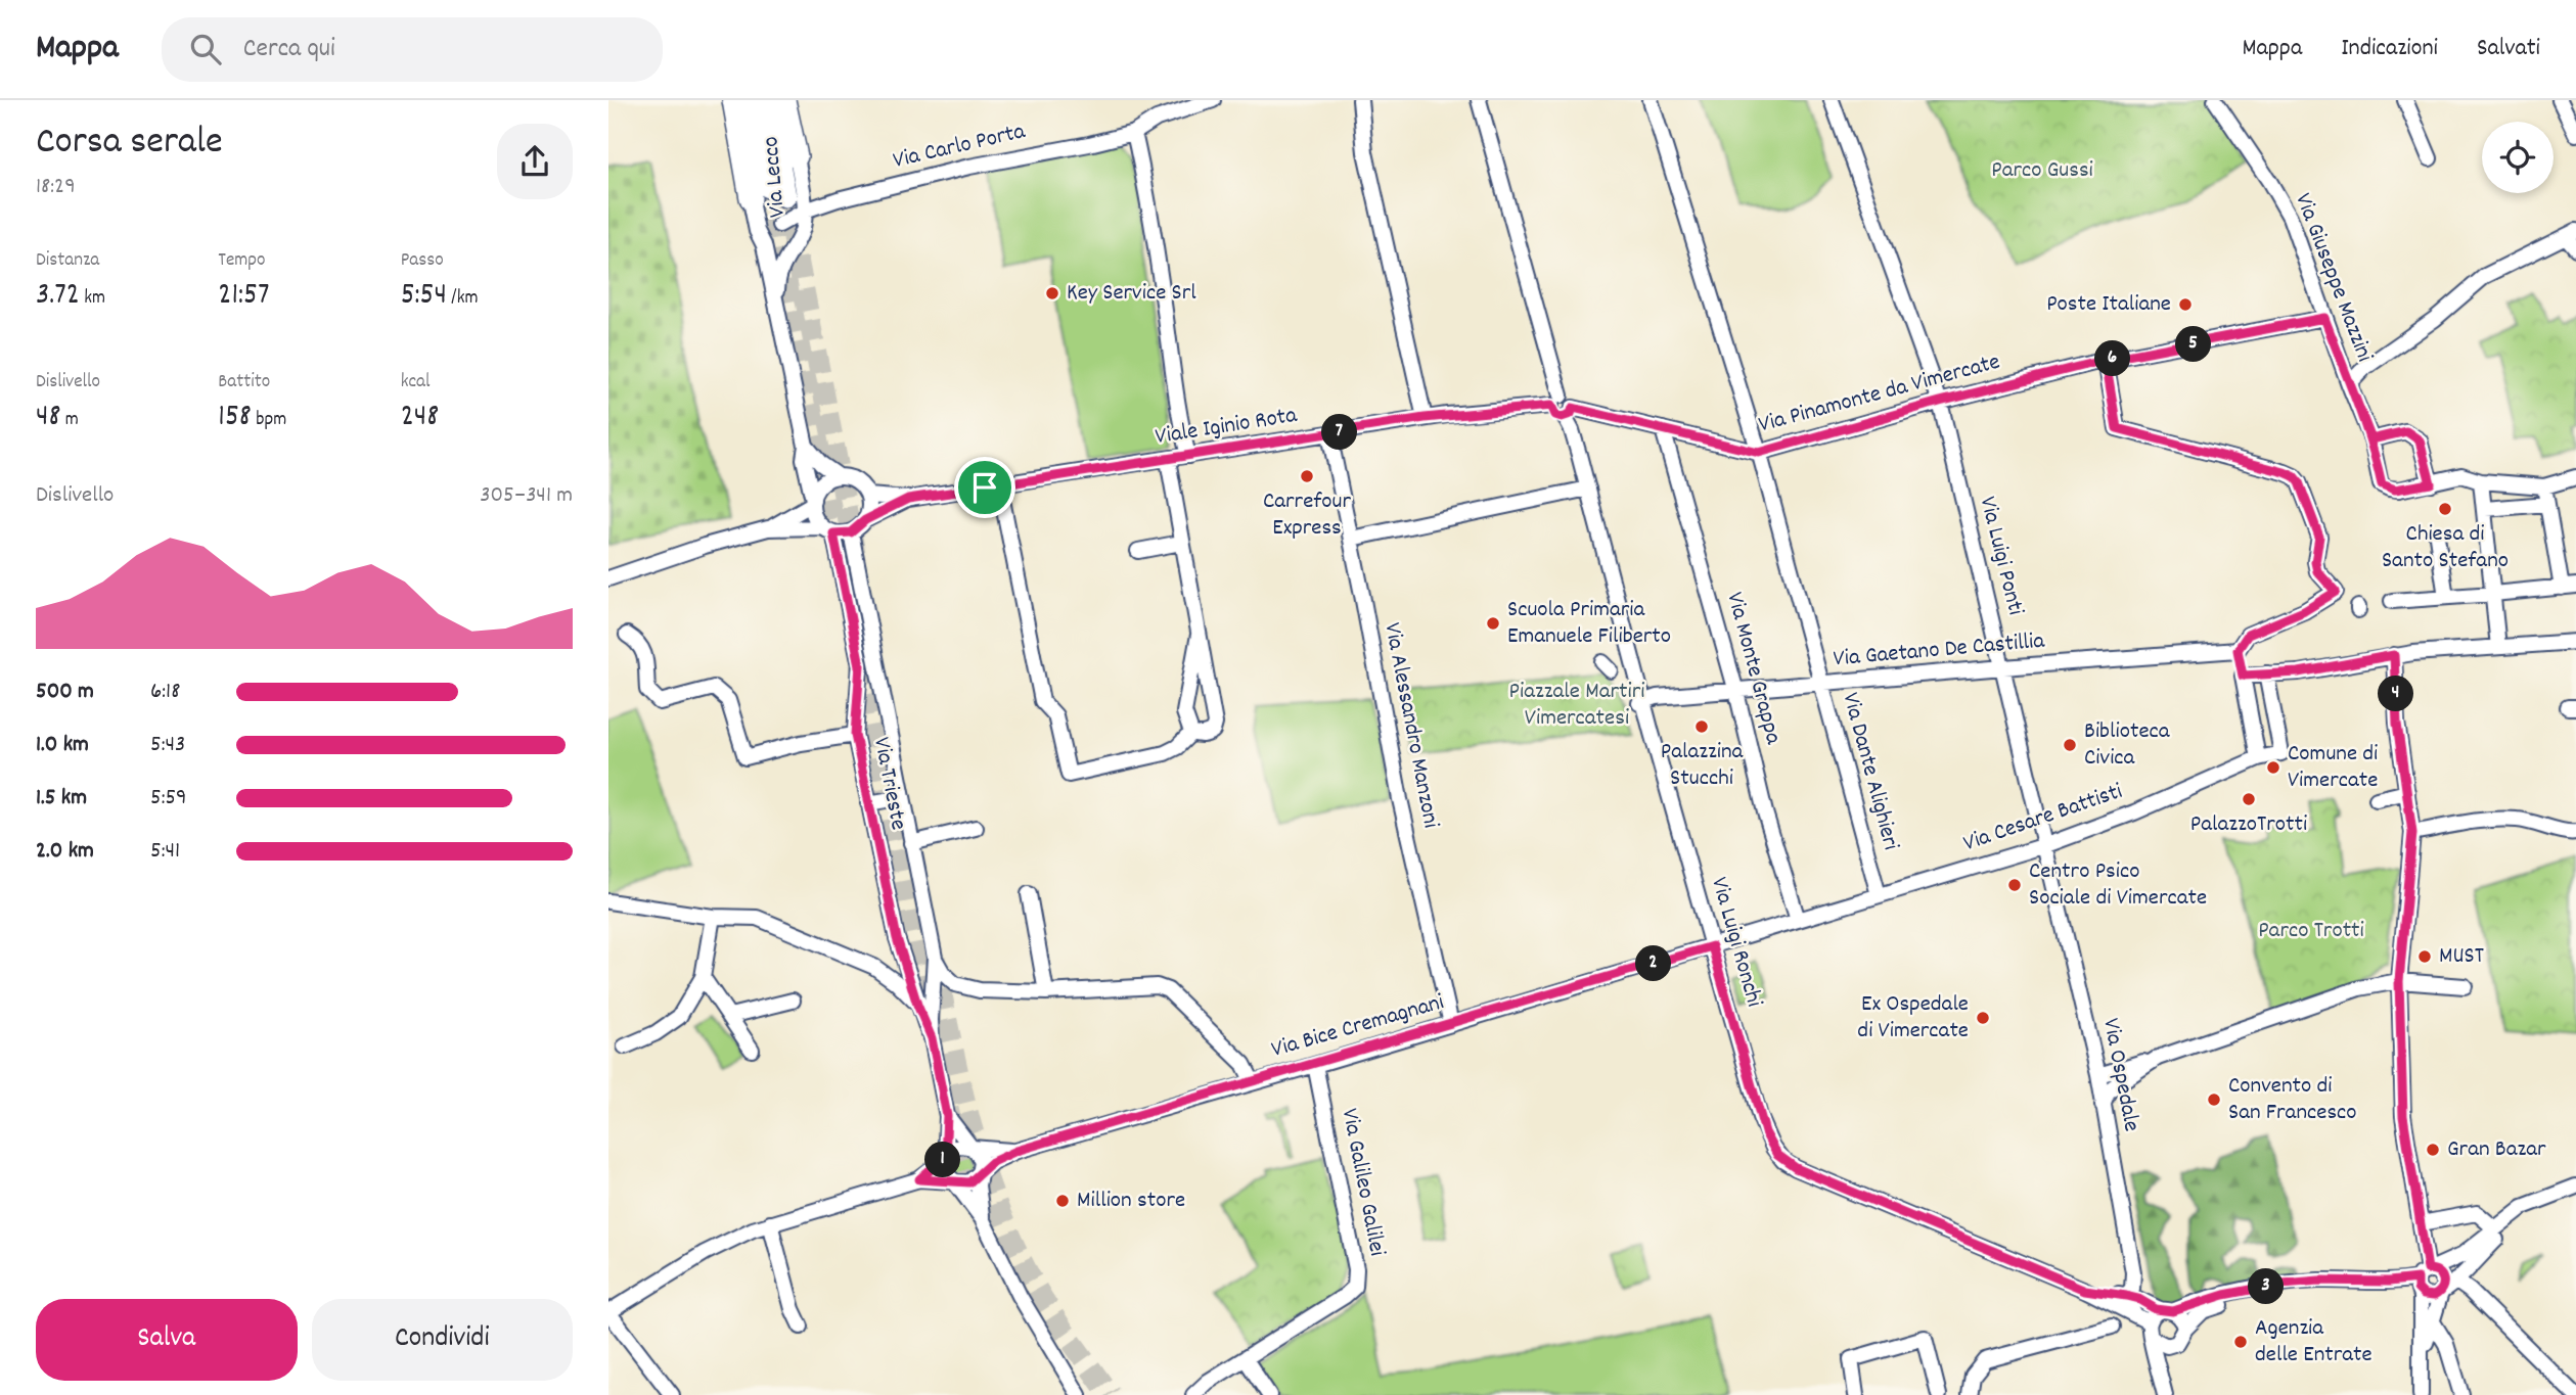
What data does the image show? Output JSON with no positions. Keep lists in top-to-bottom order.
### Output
{
  "streets": {
    "street": [
      "Via Carlo Porta",
      "Via Lecco",
      "Via Giuseppe Mazzini",
      "Via Pinamonte da Vimercate",
      "Viale Iginio Rota",
      "Via Luigi Ponti",
      "Via Gaetano De Castillia",
      "Via Monte Grappa",
      "Via Alessandro Manzoni",
      "Via Dante Alighieri",
      "Via Trieste",
      "Via Cesare Battisti",
      "Via Luigi Ronchi",
      "Via Bice Cremagnani",
      "Via Ospedale",
      "Via Galileo Galilei"
    ]
  },
  "crossings": [
    ["Via Carlo Porta", "Via Lecco"],
    ["Via Lecco", "Viale Iginio Rota"],
    ["Via Lecco", "Via Trieste"],
    ["Via Giuseppe Mazzini", "Via Pinamonte da Vimercate"],
    ["Via Pinamonte da Vimercate", "Via Luigi Ponti"],
    ["Via Pinamonte da Vimercate", "Via Monte Grappa"],
    ["Via Pinamonte da Vimercate", "Via Dante Alighieri"],
    ["Via Pinamonte da Vimercate", "Via Luigi Ronchi"],
    ["Viale Iginio Rota", "Via Alessandro Manzoni"],
    ["Viale Iginio Rota", "Via Trieste"],
    ["Via Luigi Ponti", "Via Gaetano De Castillia"],
    ["Via Luigi Ponti", "Via Cesare Battisti"],
    ["Via Luigi Ponti", "Via Ospedale"],
    ["Via Gaetano De Castillia", "Via Monte Grappa"],
    ["Via Gaetano De Castillia", "Via Dante Alighieri"],
    ["Via Gaetano De Castillia", "Via Luigi Ronchi"],
    ["Via Monte Grappa", "Via Cesare Battisti"],
    ["Via Monte Grappa", "Via Bice Cremagnani"],
    ["Via Alessandro Manzoni", "Via Bice Cremagnani"],
    ["Via Dante Alighieri", "Via Cesare Battisti"],
    ["Via Trieste", "Via Bice Cremagnani"],
    ["Via Cesare Battisti", "Via Bice Cremagnani"],
    ["Via Cesare Battisti", "Via Ospedale"],
    ["Via Luigi Ronchi", "Via Bice Cremagnani"],
    ["Via Luigi Ronchi", "Via Ospedale"],
    ["Via Bice Cremagnani", "Via Galileo Galilei"]
  ],
  "parks": ["Parco Gussi", "Piazzale Martiri Vimercatesi", "Parco Trotti"],
  "places": [
    "Key Service Srl",
    "Poste Italiane",
    "Carrefour Express",
    "Chiesa di Santo Stefano",
    "Scuola Primaria Emanuele Filiberto",
    "Palazzina Stucchi",
    "Biblioteca Civica",
    "Comune di Vimercate",
    "PalazzoTrotti",
    "Centro Psico Sociale di Vimercate",
    "MUST",
    "Ex Ospedale di Vimercate",
    "Convento di San Francesco",
    "Gran Bazar",
    "Million store",
    "Agenzia delle Entrate"
  ],
  "page": {
    "header": "Mappa",
    "search": "Cerca qui",
    "nav": ["Mappa", "Indicazioni", "Salvati"],
    "heading": ["Corsa serale", "18:29"],
    "stats": [
      ["Distanza", "3.72 km"],
      ["Tempo", "21:57"],
      ["Passo", "5:54 /km"],
      ["Dislivello", "48 m"],
      ["Battito", "158 bpm"],
      ["kcal", "248"]
    ],
    "pins": [
      "5",
      "6",
      "7",
      "4",
      "2",
      "1",
      "3"
    ],
    "chart": ["Dislivello", "305–341 m"],
    "list": [
      {
        "name": "500 m",
        "note": "6:18"
      },
      {
        "name": "1.0 km",
        "note": "5:43"
      },
      {
        "name": "1.5 km",
        "note": "5:59"
      },
      {
        "name": "2.0 km",
        "note": "5:41"
      }
    ],
    "buttons": ["Salva", "Condividi"]
  }
}
